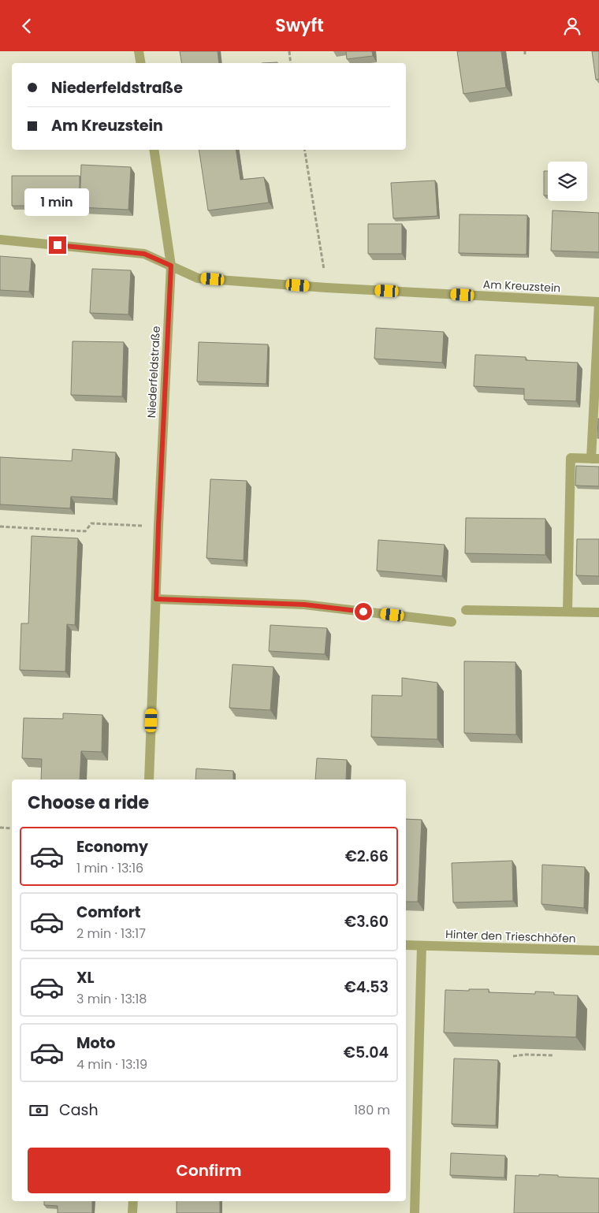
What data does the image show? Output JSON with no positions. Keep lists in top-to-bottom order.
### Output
{
  "streets": {
    "street": ["Am Kreuzstein", "Niederfeldstraße", "Hinter den Trieschhöfen"]
  },
  "crossings": [
    ["Am Kreuzstein", "Niederfeldstraße"]
  ],
  "page": {
    "header": "Swyft",
    "banner": ["Niederfeldstraße", "Am Kreuzstein"],
    "bubble": "1 min",
    "heading": "Choose a ride",
    "list": [
      {
        "name": "Economy",
        "note": "1 min · 13:16",
        "value": "€2.66"
      },
      {
        "name": "Comfort",
        "note": "2 min · 13:17",
        "value": "€3.60"
      },
      {
        "name": "XL",
        "note": "3 min · 13:18",
        "value": "€4.53"
      },
      {
        "name": "Moto",
        "note": "4 min · 13:19",
        "value": "€5.04"
      }
    ],
    "pay": ["Cash", "180 m"],
    "buttons": "Confirm"
  }
}
